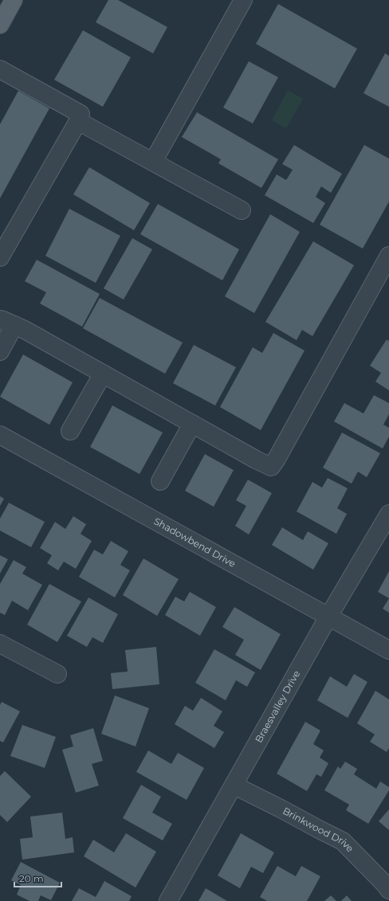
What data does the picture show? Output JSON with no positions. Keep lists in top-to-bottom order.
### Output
{
  "streets": {
    "street": ["Shadowbend Drive", "Braesvalley Drive", "Brinkwood Drive"]
  },
  "crossings": [
    ["Shadowbend Drive", "Braesvalley Drive"],
    ["Braesvalley Drive", "Brinkwood Drive"]
  ],
  "scale_bar": "20 m"
}
